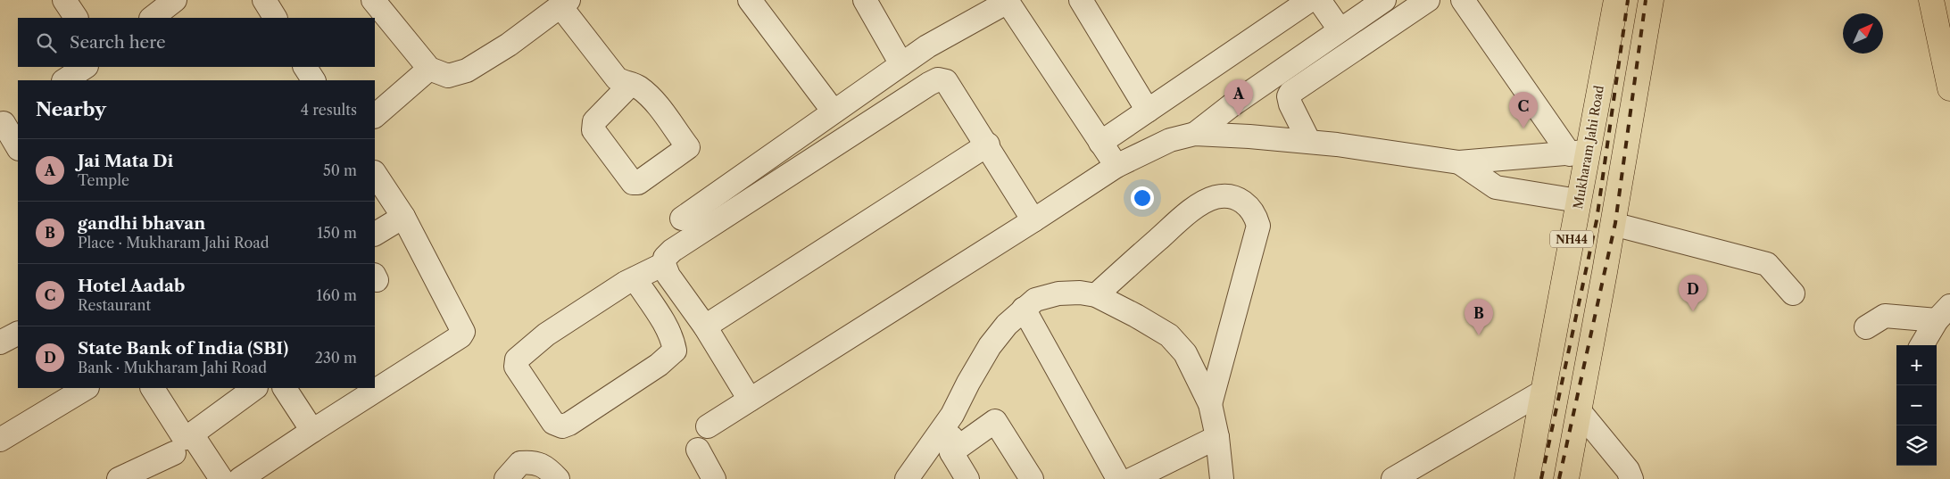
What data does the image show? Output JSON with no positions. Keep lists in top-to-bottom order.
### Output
{
  "streets": {
    "main road": ["Mukharam Jahi Road", "NH44"]
  },
  "north": "top right",
  "page": {
    "search": "Search here",
    "pins": [
      "A",
      "C",
      "D",
      "B"
    ],
    "heading": ["Nearby", "4 results"],
    "list": [
      {
        "mark": "A",
        "name": "Jai Mata Di",
        "note": "Temple",
        "value": "50 m"
      },
      {
        "mark": "B",
        "name": "gandhi bhavan",
        "note": "Place · Mukharam Jahi Road",
        "value": "150 m"
      },
      {
        "mark": "C",
        "name": "Hotel Aadab",
        "note": "Restaurant",
        "value": "160 m"
      },
      {
        "mark": "D",
        "name": "State Bank of India (SBI)",
        "note": "Bank · Mukharam Jahi Road",
        "value": "230 m"
      }
    ],
    "map_buttons": ["+", "−"]
  }
}
